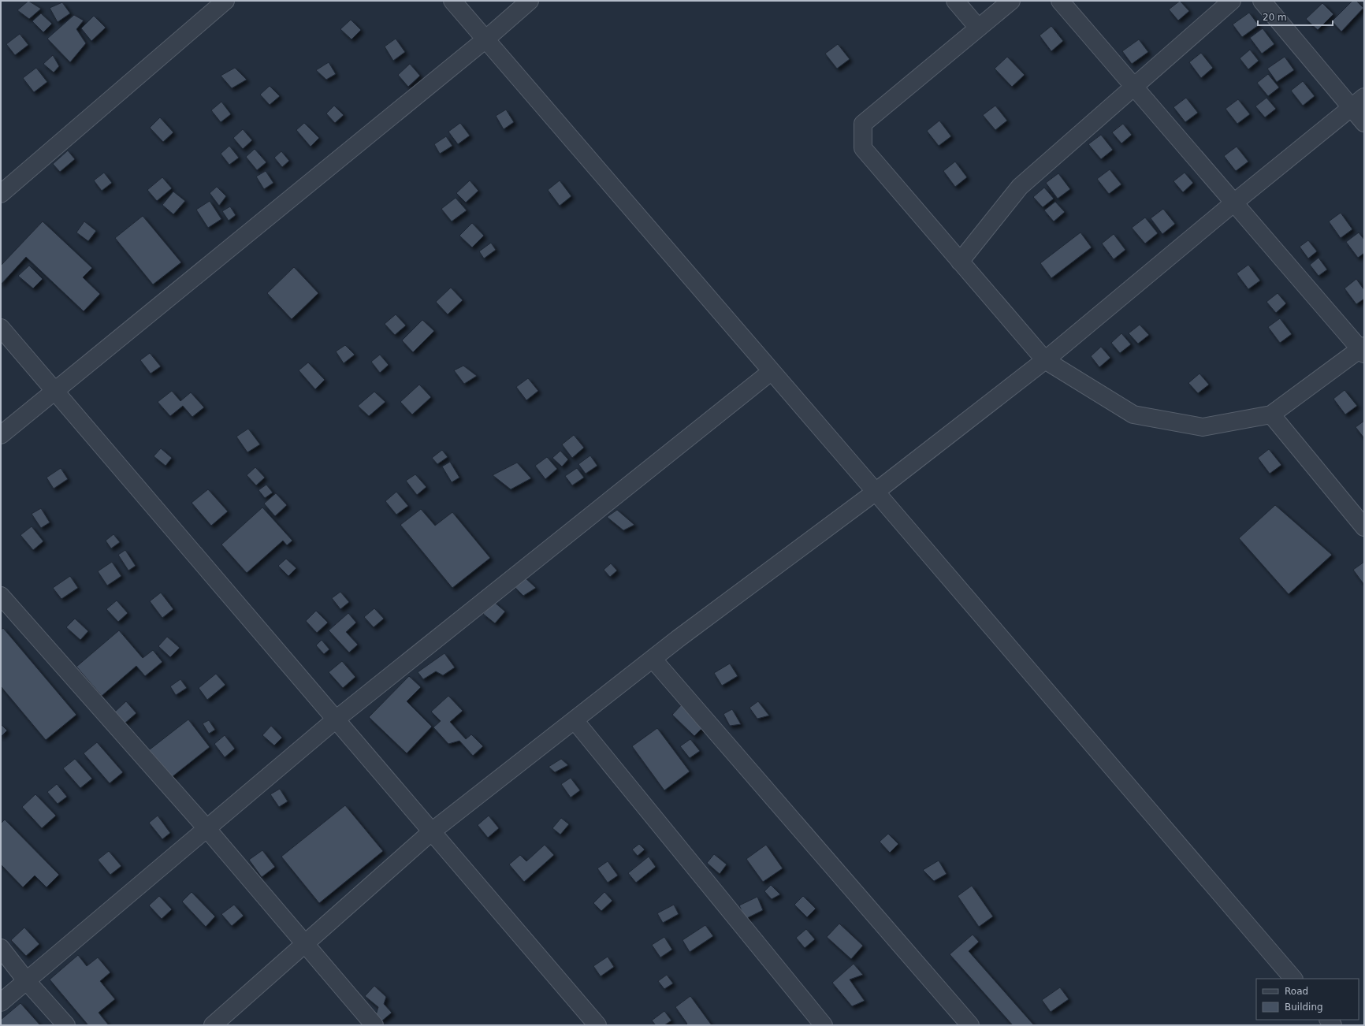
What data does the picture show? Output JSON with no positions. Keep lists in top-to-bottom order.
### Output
{
  "legend": ["Road", "Building"],
  "scale_bar": "20 m"
}
